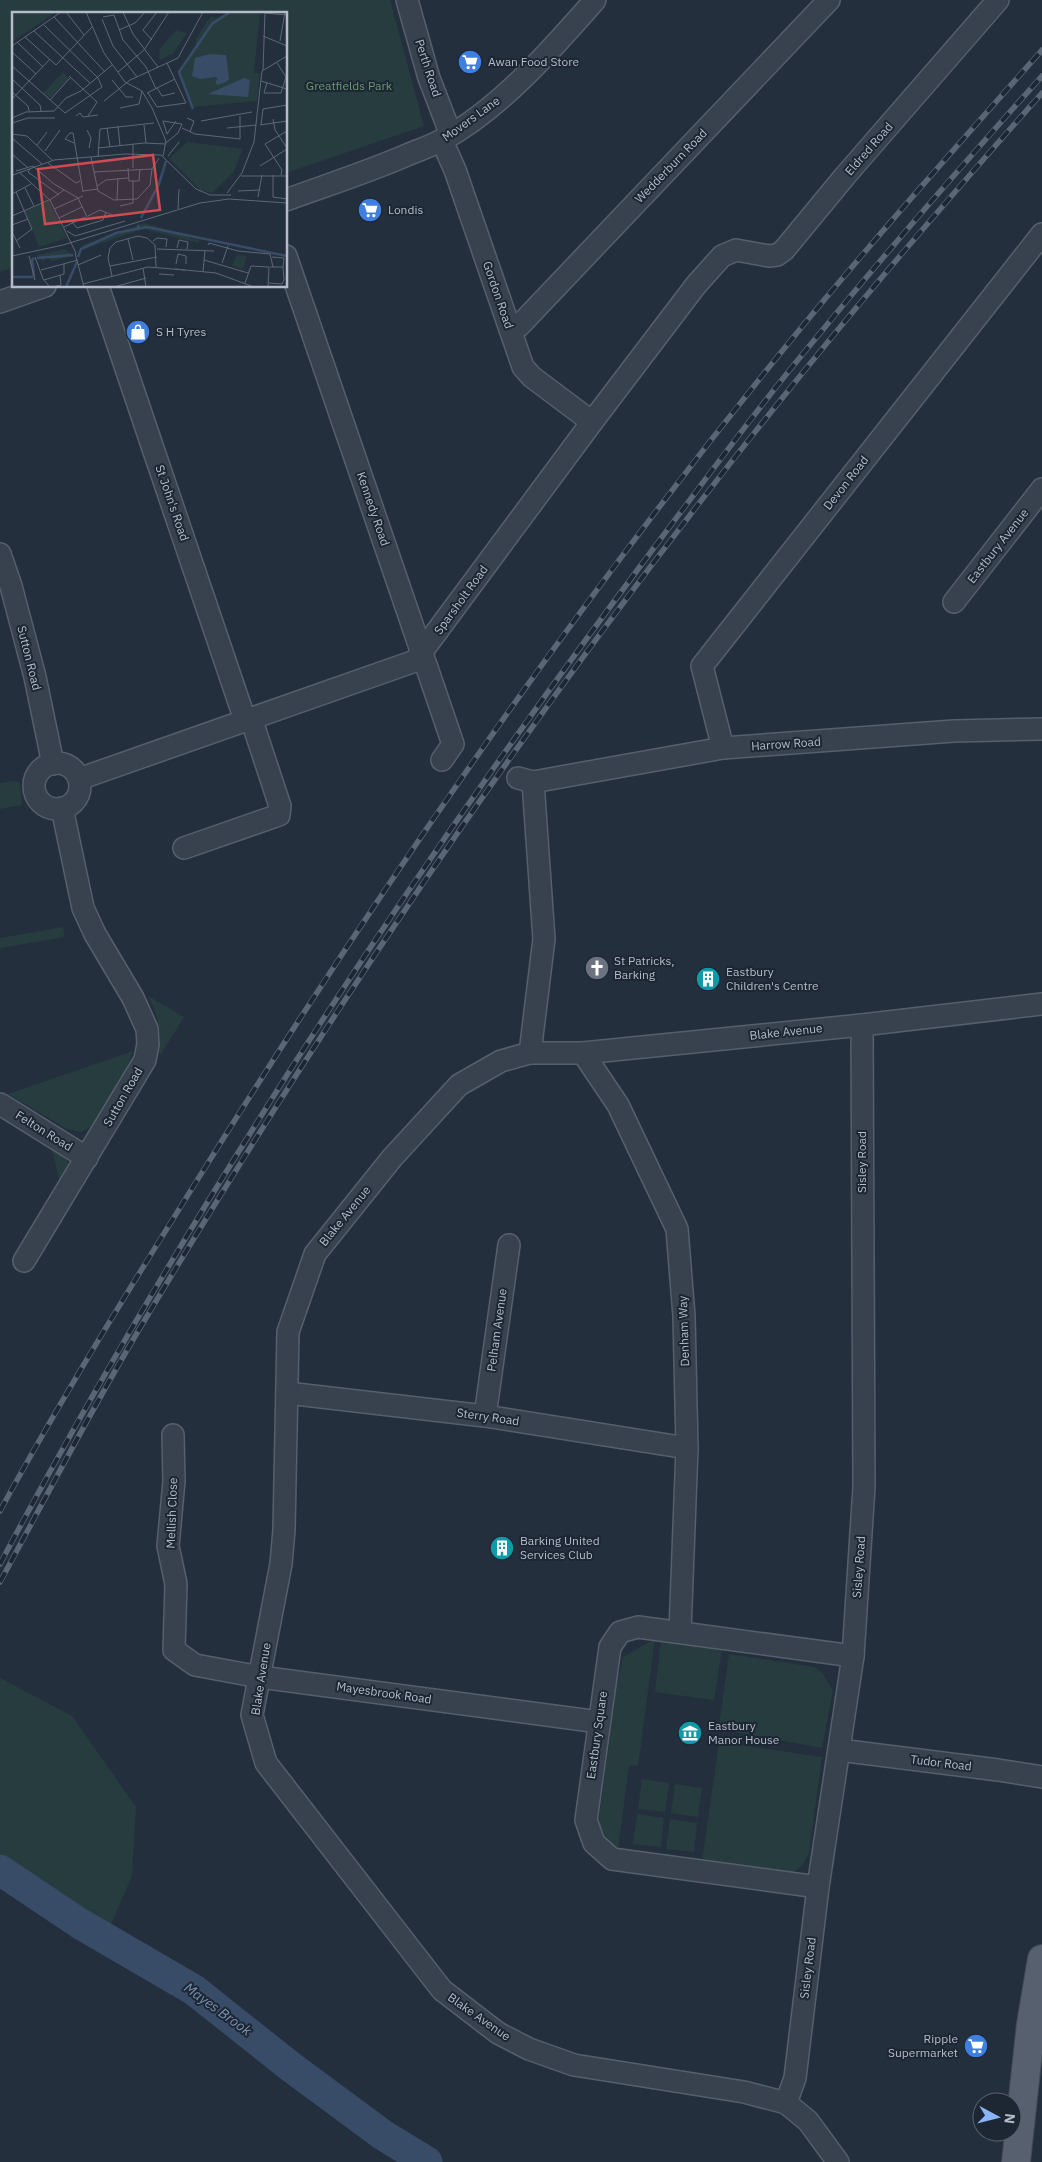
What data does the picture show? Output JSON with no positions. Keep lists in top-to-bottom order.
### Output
{
  "streets": {
    "street": [
      "Perth Road",
      "Movers Lane",
      "Eldred Road",
      "Wedderburn Road",
      "Gordon Road",
      "Devon Road",
      "St John's Road",
      "Kennedy Road",
      "Eastbury Avenue",
      "Sparsholt Road",
      "Sutton Road",
      "Harrow Road",
      "Blake Avenue",
      "Felton Road",
      "Sisley Road",
      "Pelham Avenue",
      "Denham Way",
      "Sterry Road",
      "Mellish Close",
      "Mayesbrook Road",
      "Eastbury Square",
      "Tudor Road"
    ]
  },
  "crossings": [
    ["Perth Road", "Movers Lane"],
    ["Perth Road", "Gordon Road"],
    ["Movers Lane", "Gordon Road"],
    ["Eldred Road", "Sparsholt Road"],
    ["Wedderburn Road", "Gordon Road"],
    ["Gordon Road", "Sparsholt Road"],
    ["Devon Road", "Harrow Road"],
    ["St John's Road", "Sparsholt Road"],
    ["Kennedy Road", "Sparsholt Road"],
    ["Sparsholt Road", "Sutton Road"],
    ["Sutton Road", "Felton Road"],
    ["Harrow Road", "Blake Avenue"],
    ["Blake Avenue", "Sisley Road"],
    ["Blake Avenue", "Denham Way"],
    ["Blake Avenue", "Sterry Road"],
    ["Blake Avenue", "Mayesbrook Road"],
    ["Sisley Road", "Eastbury Square"],
    ["Sisley Road", "Tudor Road"],
    ["Pelham Avenue", "Sterry Road"],
    ["Denham Way", "Sterry Road"],
    ["Denham Way", "Eastbury Square"],
    ["Mellish Close", "Mayesbrook Road"],
    ["Mayesbrook Road", "Eastbury Square"]
  ],
  "water": ["Mayes Brook"],
  "parks": ["Greatfields Park"],
  "places": {
    "supermarket": ["Awan Food Store", "Londis", "Ripple Supermarket"],
    "shop": ["S H Tyres"],
    "church": ["St Patricks, Barking"],
    "building": ["Eastbury Children's Centre", "Barking United Services Club"],
    "museum": ["Eastbury Manor House"]
  },
  "north": "right"
}
